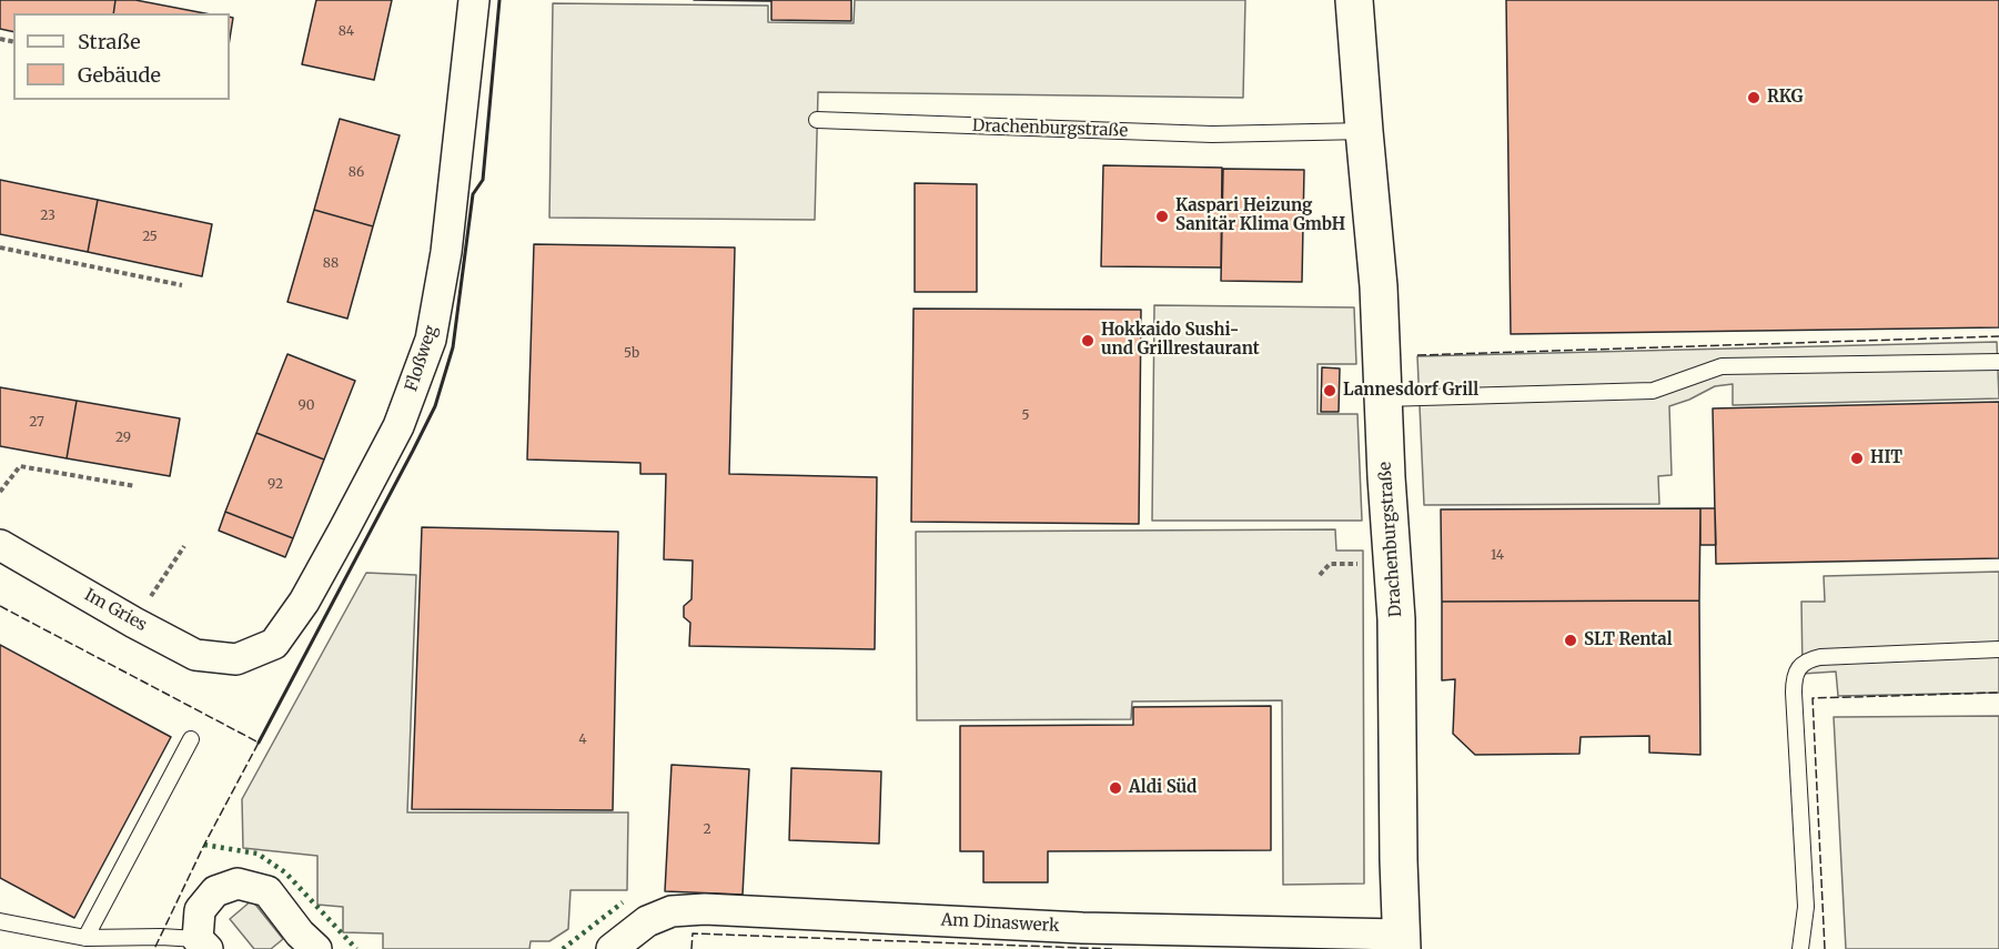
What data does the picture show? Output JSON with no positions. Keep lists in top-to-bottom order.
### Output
{
  "streets": {
    "street": [
      "Drachenburgstraße",
      "Floßweg",
      "Im Gries",
      "Am Dinaswerk"
    ]
  },
  "crossings": [
    ["Drachenburgstraße", "Am Dinaswerk"],
    ["Floßweg", "Im Gries"]
  ],
  "places": [
    "RKG",
    "Kaspari Heizung Sanitär Klima GmbH",
    "Hokkaido Sushi- und Grillrestaurant",
    "Lannesdorf Grill",
    "HIT",
    "SLT Rental",
    "Aldi Süd"
  ],
  "house_numbers": [
    "84",
    "86",
    "23",
    "25",
    "88",
    "5b",
    "90",
    "5",
    "27",
    "29",
    "92",
    "14",
    "4",
    "2"
  ],
  "legend": ["Straße", "Gebäude"]
}
